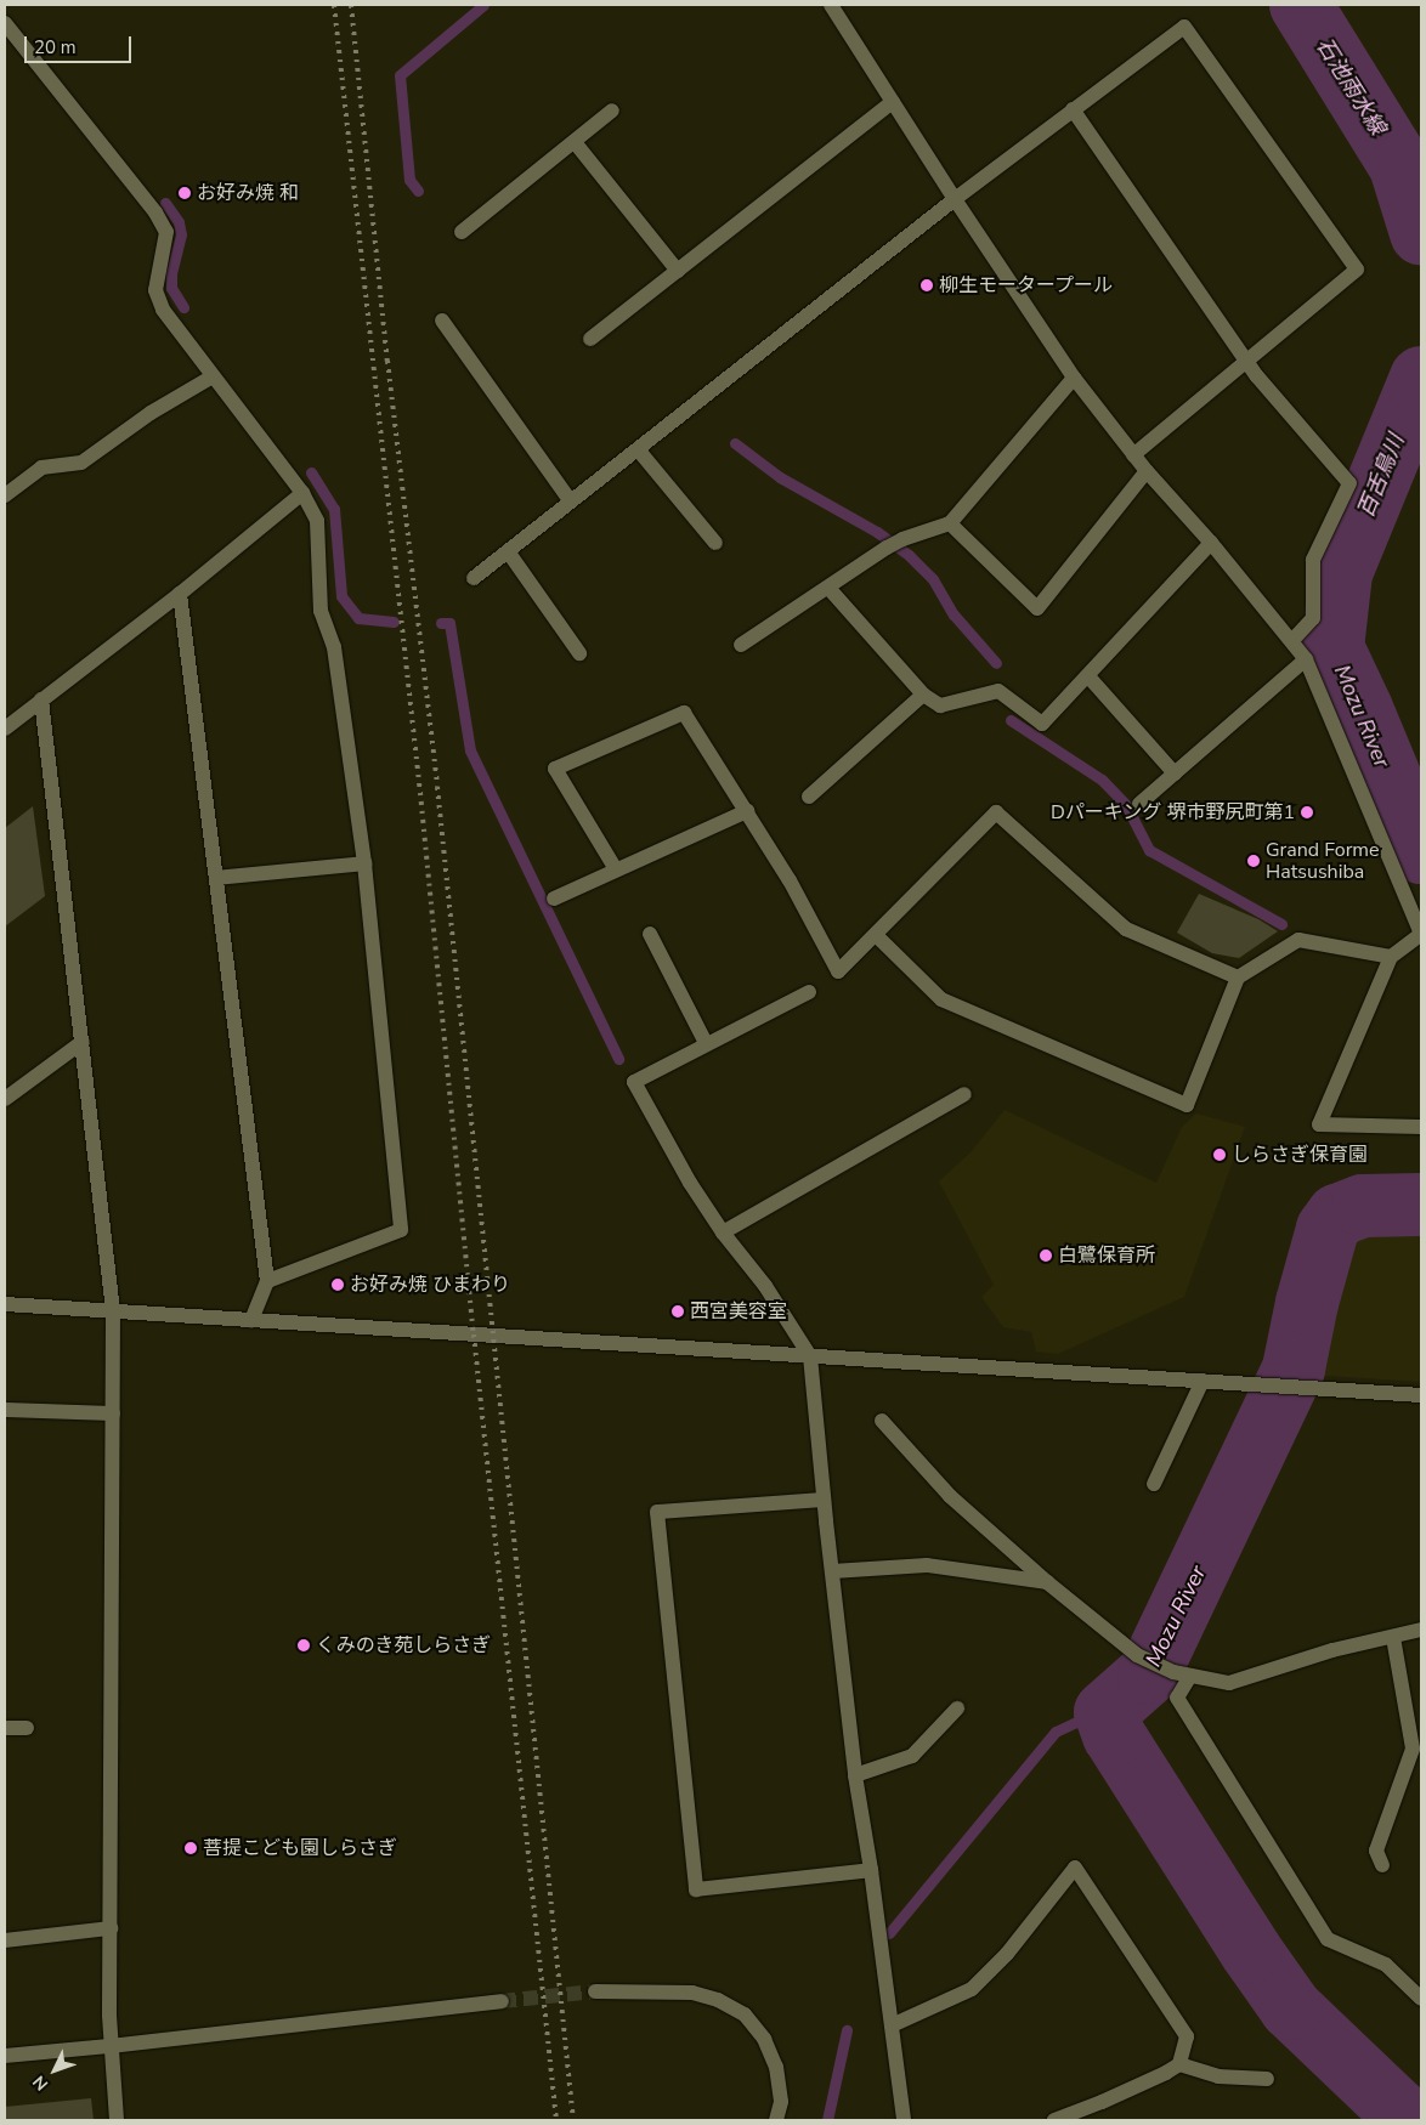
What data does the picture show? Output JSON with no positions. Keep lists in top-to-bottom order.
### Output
{
  "water": ["石池雨水線", "百舌鳥川", "Mozu River"],
  "places": [
    "お好み焼 和",
    "柳生モータープール",
    "Dパーキング 堺市野尻町第1",
    "Grand Forme Hatsushiba",
    "しらさぎ保育園",
    "白鷺保育所",
    "お好み焼 ひまわり",
    "西宮美容室",
    "くみのき苑しらさぎ",
    "菩提こども園しらさぎ"
  ],
  "scale_bar": "20 m",
  "north": "bottom left"
}
